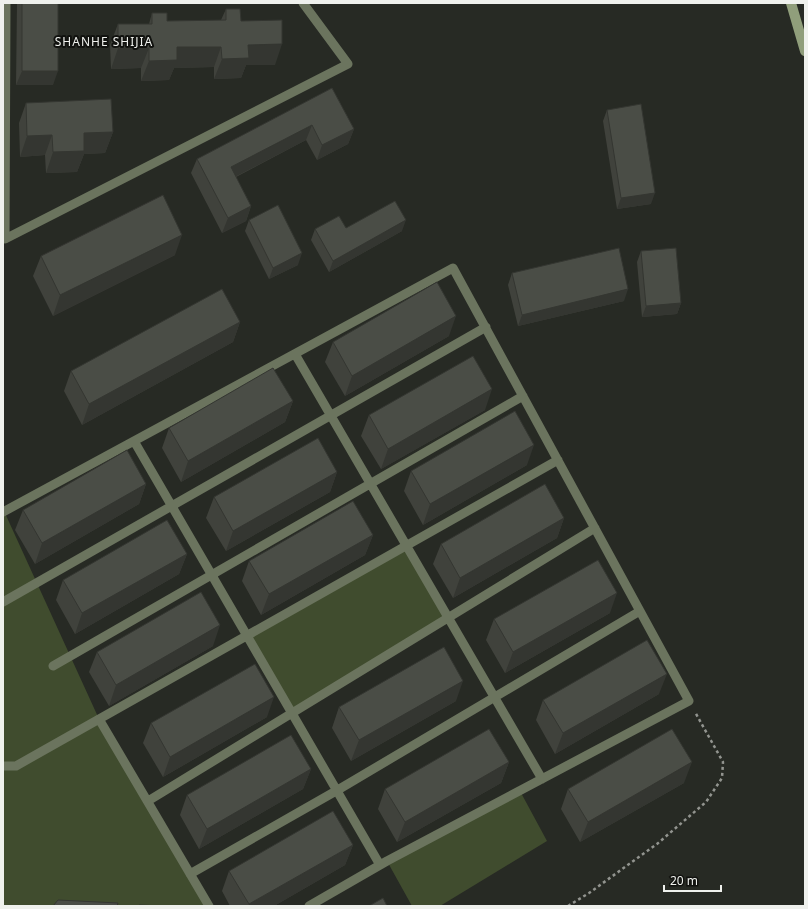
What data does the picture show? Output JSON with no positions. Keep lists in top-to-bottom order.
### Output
{
  "districts": ["SHANHE SHIJIA"],
  "scale_bar": "20 m"
}
